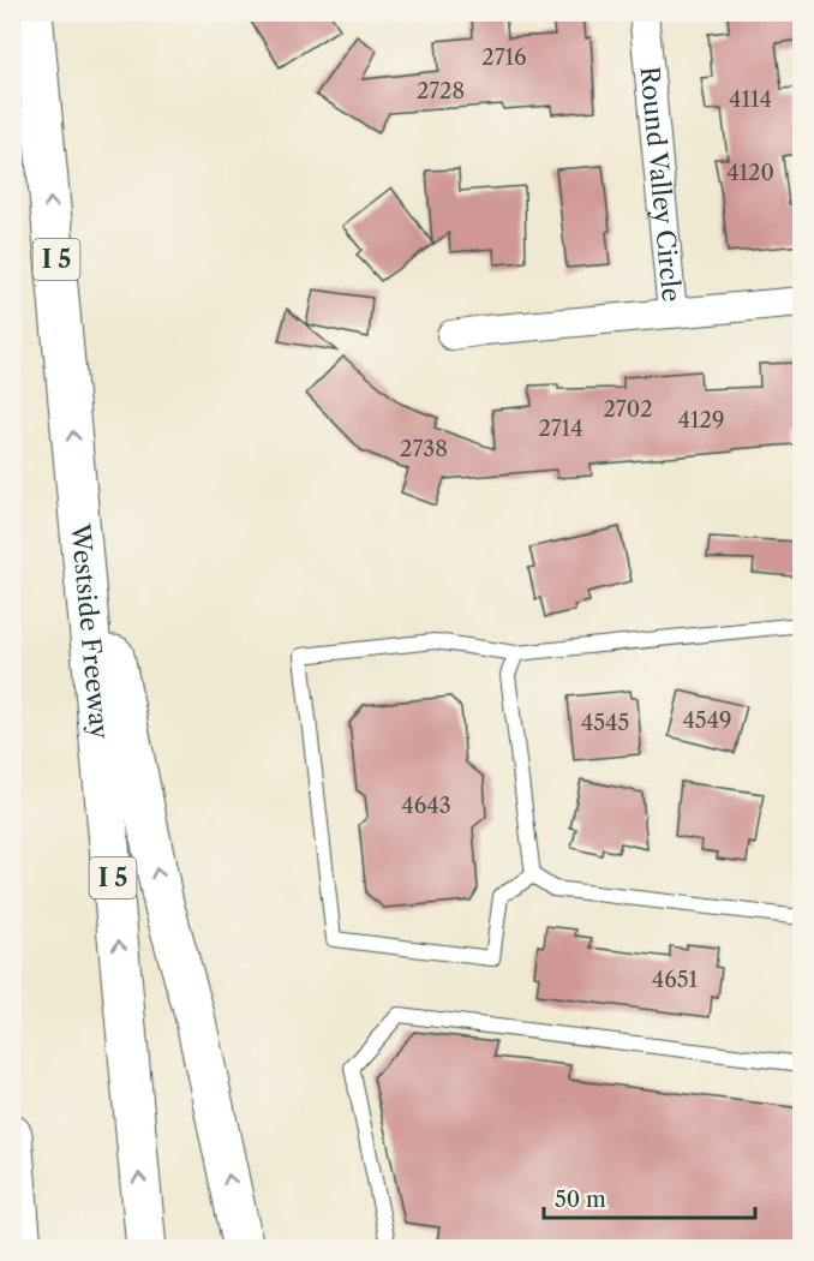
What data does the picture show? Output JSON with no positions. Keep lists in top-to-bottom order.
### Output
{
  "streets": {
    "highway": ["I 5", "Westside Freeway"],
    "street": ["Round Valley Circle"]
  },
  "house_numbers": [
    "2716",
    "2728",
    "4114",
    "4120",
    "2702",
    "4129",
    "2714",
    "2738",
    "4549",
    "4545",
    "4643",
    "4651"
  ],
  "scale_bar": "50 m"
}
